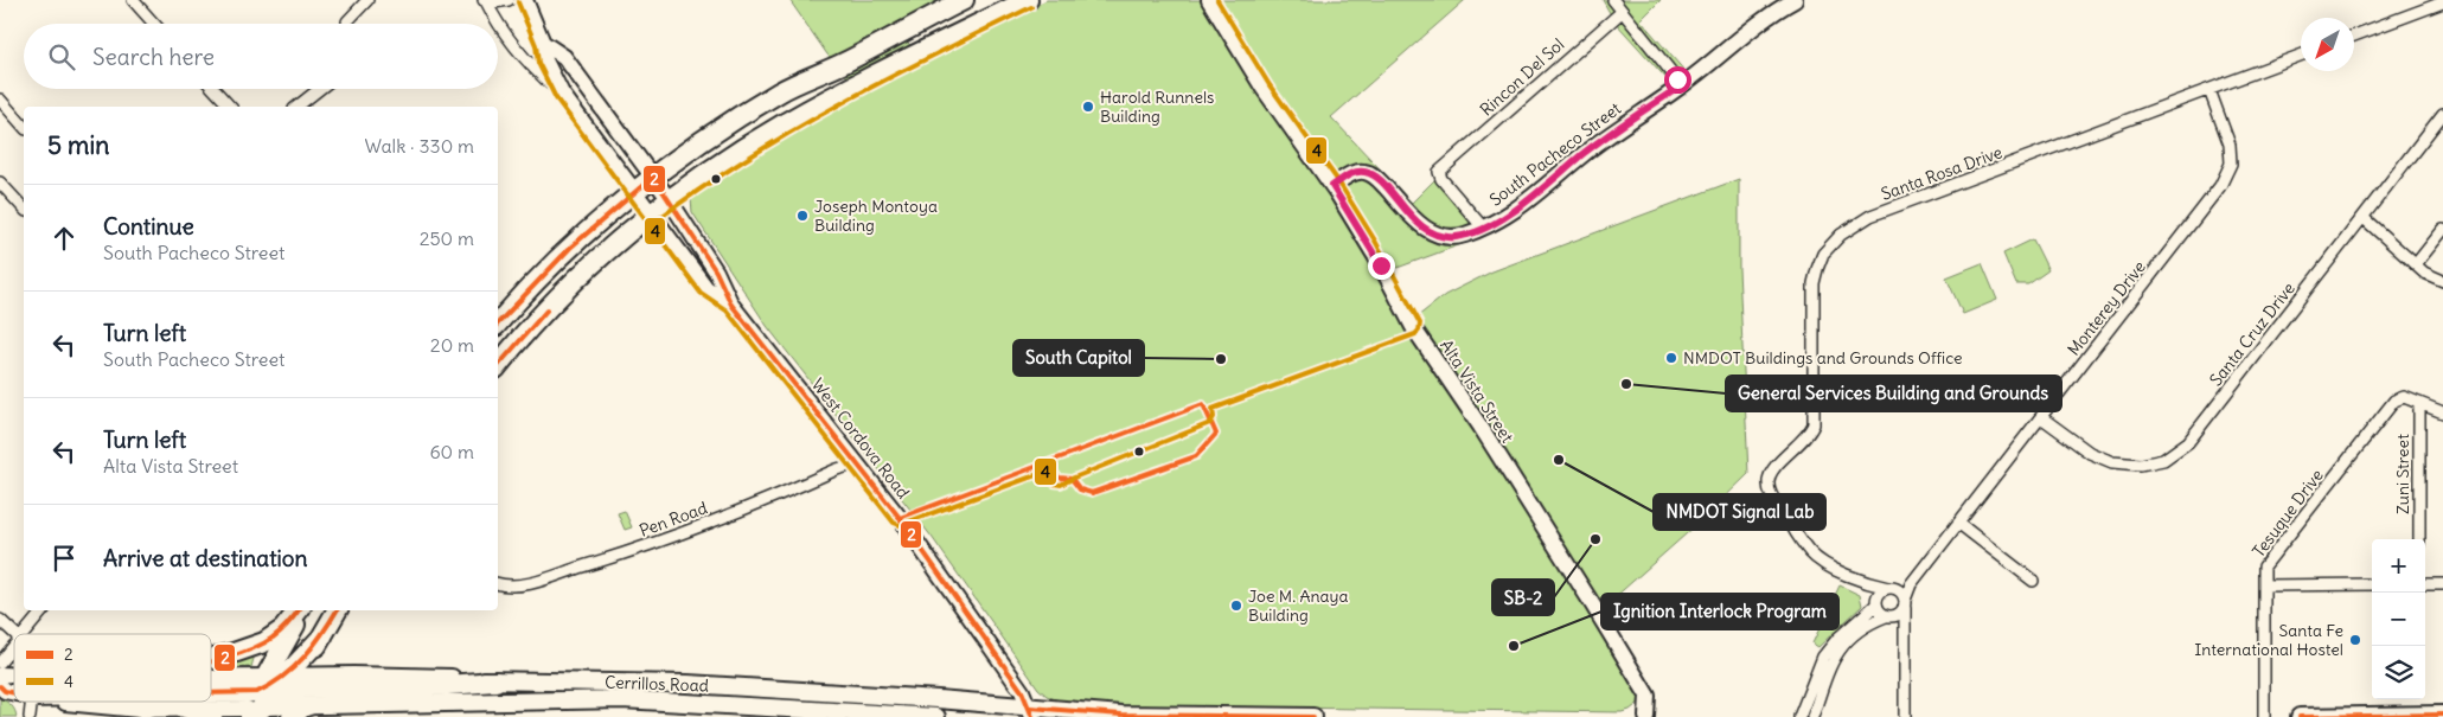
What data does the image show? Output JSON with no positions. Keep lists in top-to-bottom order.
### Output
{
  "streets": {
    "main road": ["Cerrillos Road"],
    "street": [
      "Rincon Del Sol",
      "South Pacheco Street",
      "Santa Rosa Drive",
      "Monterey Drive",
      "Santa Cruz Drive",
      "Alta Vista Street",
      "West Cordova Road",
      "Zuni Street",
      "Tesuque Drive",
      "Pen Road"
    ]
  },
  "crossings": [
    ["Rincon Del Sol", "South Pacheco Street"],
    ["South Pacheco Street", "Alta Vista Street"],
    ["Santa Rosa Drive", "Monterey Drive"],
    ["Monterey Drive", "Santa Cruz Drive"],
    ["West Cordova Road", "Pen Road"],
    ["West Cordova Road", "Cerrillos Road"],
    ["Zuni Street", "Tesuque Drive"]
  ],
  "places": [
    "Harold Runnels Building",
    "Joseph Montoya Building",
    "NMDOT Buildings and Grounds Office",
    "South Capitol",
    "General Services Building and Grounds",
    "NMDOT Signal Lab",
    "SB-2",
    "Joe M. Anaya Building",
    "Santa Fe International Hostel",
    "Ignition Interlock Program"
  ],
  "lines": ["transit line 4", "transit line 2"],
  "legend": ["2", "4"],
  "north": "bottom left",
  "page": {
    "search": "Search here",
    "heading": ["5 min", "Walk · 330 m"],
    "list": [
      ["Continue", "South Pacheco Street", "250 m"],
      ["Turn left", "South Pacheco Street", "20 m"],
      ["Turn left", "Alta Vista Street", "60 m"],
      "Arrive at destination"
    ],
    "map_buttons": ["+", "−"]
  }
}
